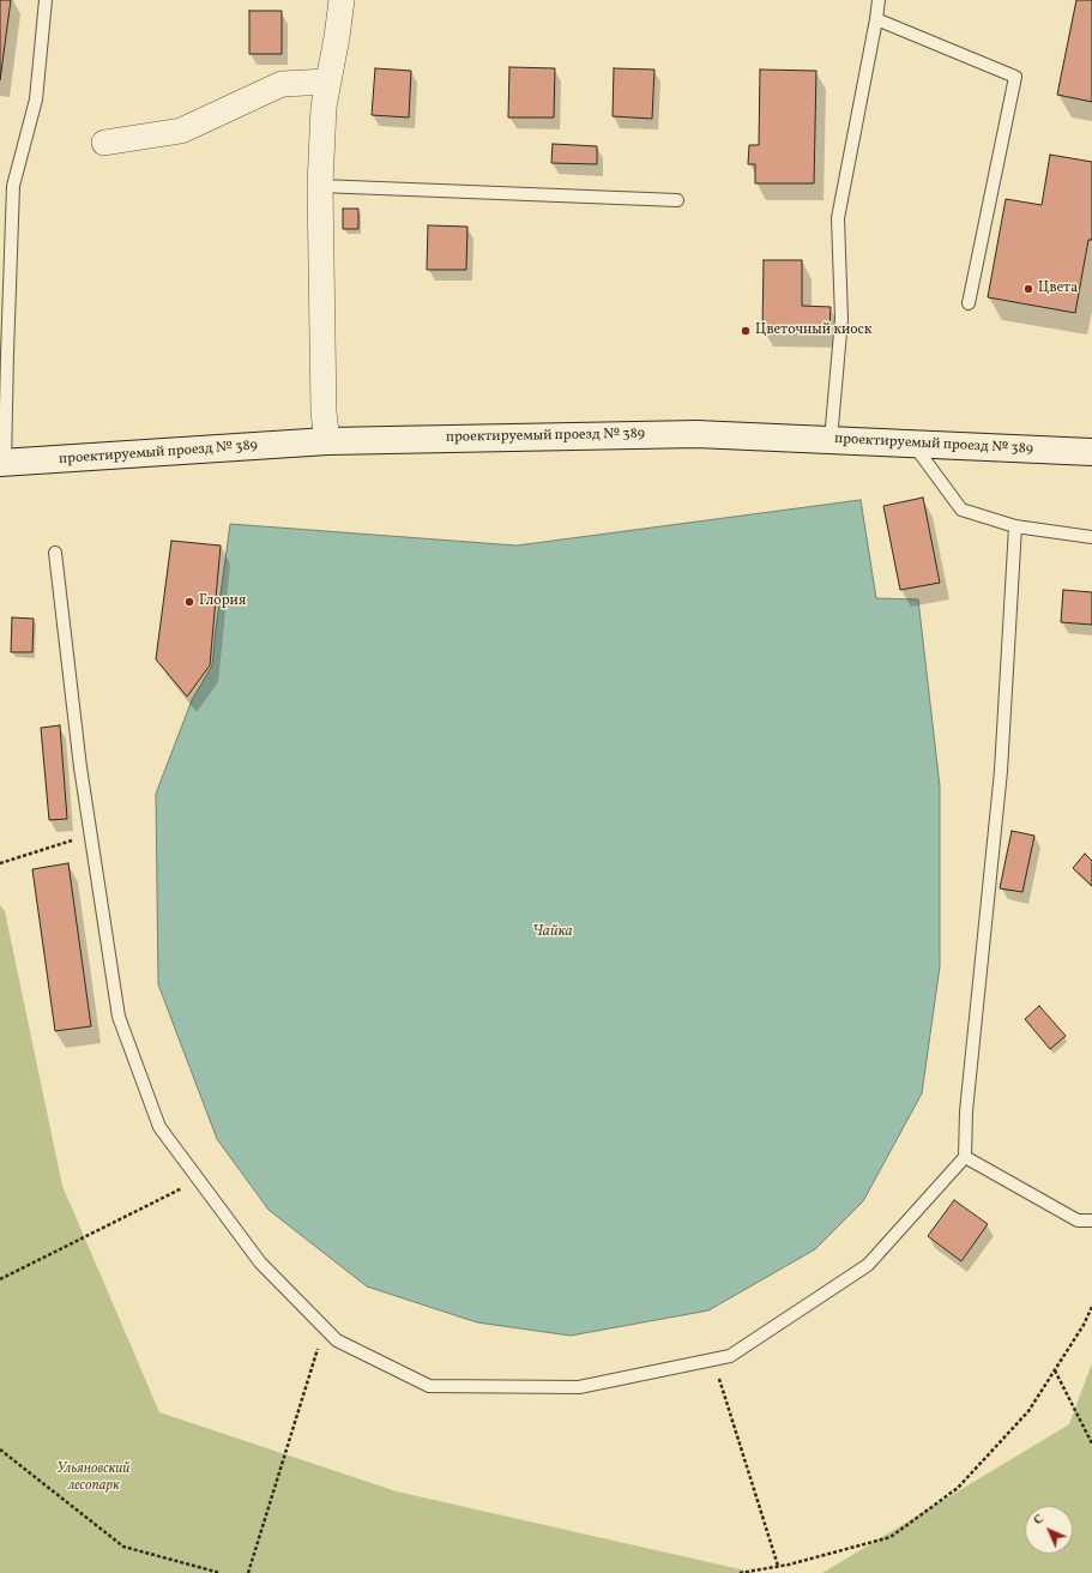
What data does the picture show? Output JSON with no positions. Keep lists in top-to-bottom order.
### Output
{
  "streets": {
    "main road": ["проектируемый проезд № 389"]
  },
  "water": ["Чайка"],
  "parks": ["Ульяновский лесопарк"],
  "places": ["Цвета", "Цветочный киоск", "Глория"],
  "north": "top left"
}
